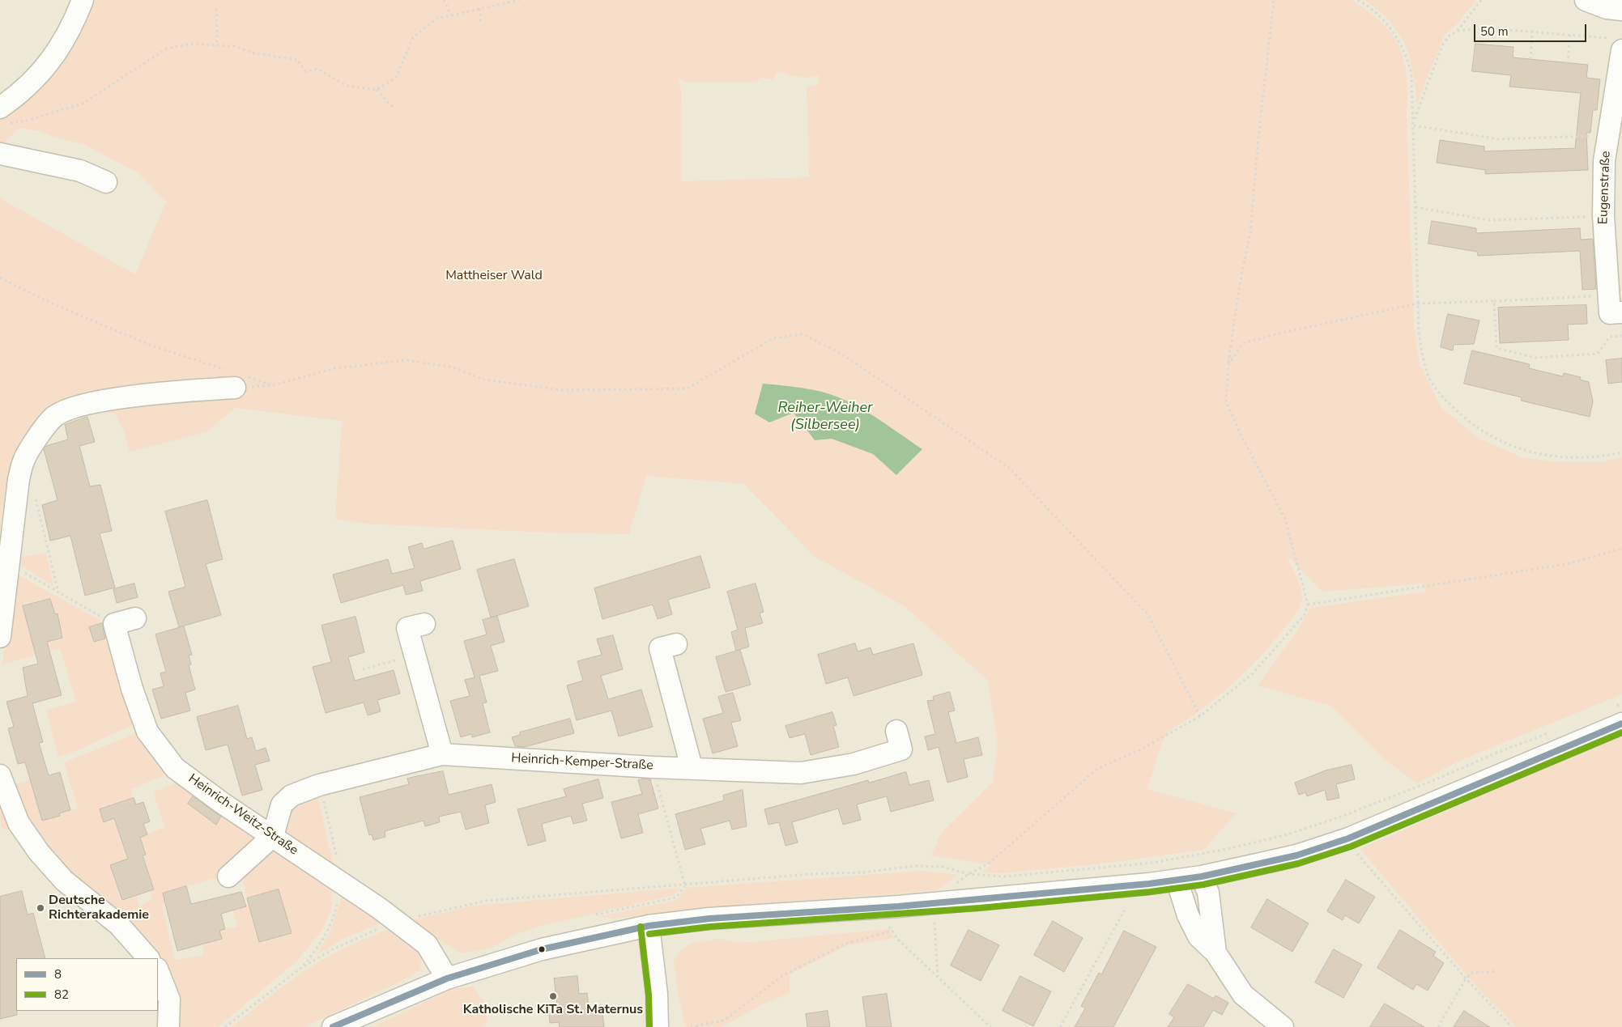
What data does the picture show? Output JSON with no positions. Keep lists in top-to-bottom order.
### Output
{
  "streets": {
    "street": ["Eugenstraße", "Heinrich-Kemper-Straße", "Heinrich-Weitz-Straße"]
  },
  "crossings": [
    ["Heinrich-Kemper-Straße", "Heinrich-Weitz-Straße"]
  ],
  "water": ["Reiher-Weiher (Silbersee)"],
  "parks": ["Mattheiser Wald"],
  "places": ["Deutsche Richterakademie", "Katholische KiTa St. Maternus"],
  "lines": ["transit line 8", "transit line 82"],
  "legend": ["8", "82"],
  "scale_bar": "50 m"
}
